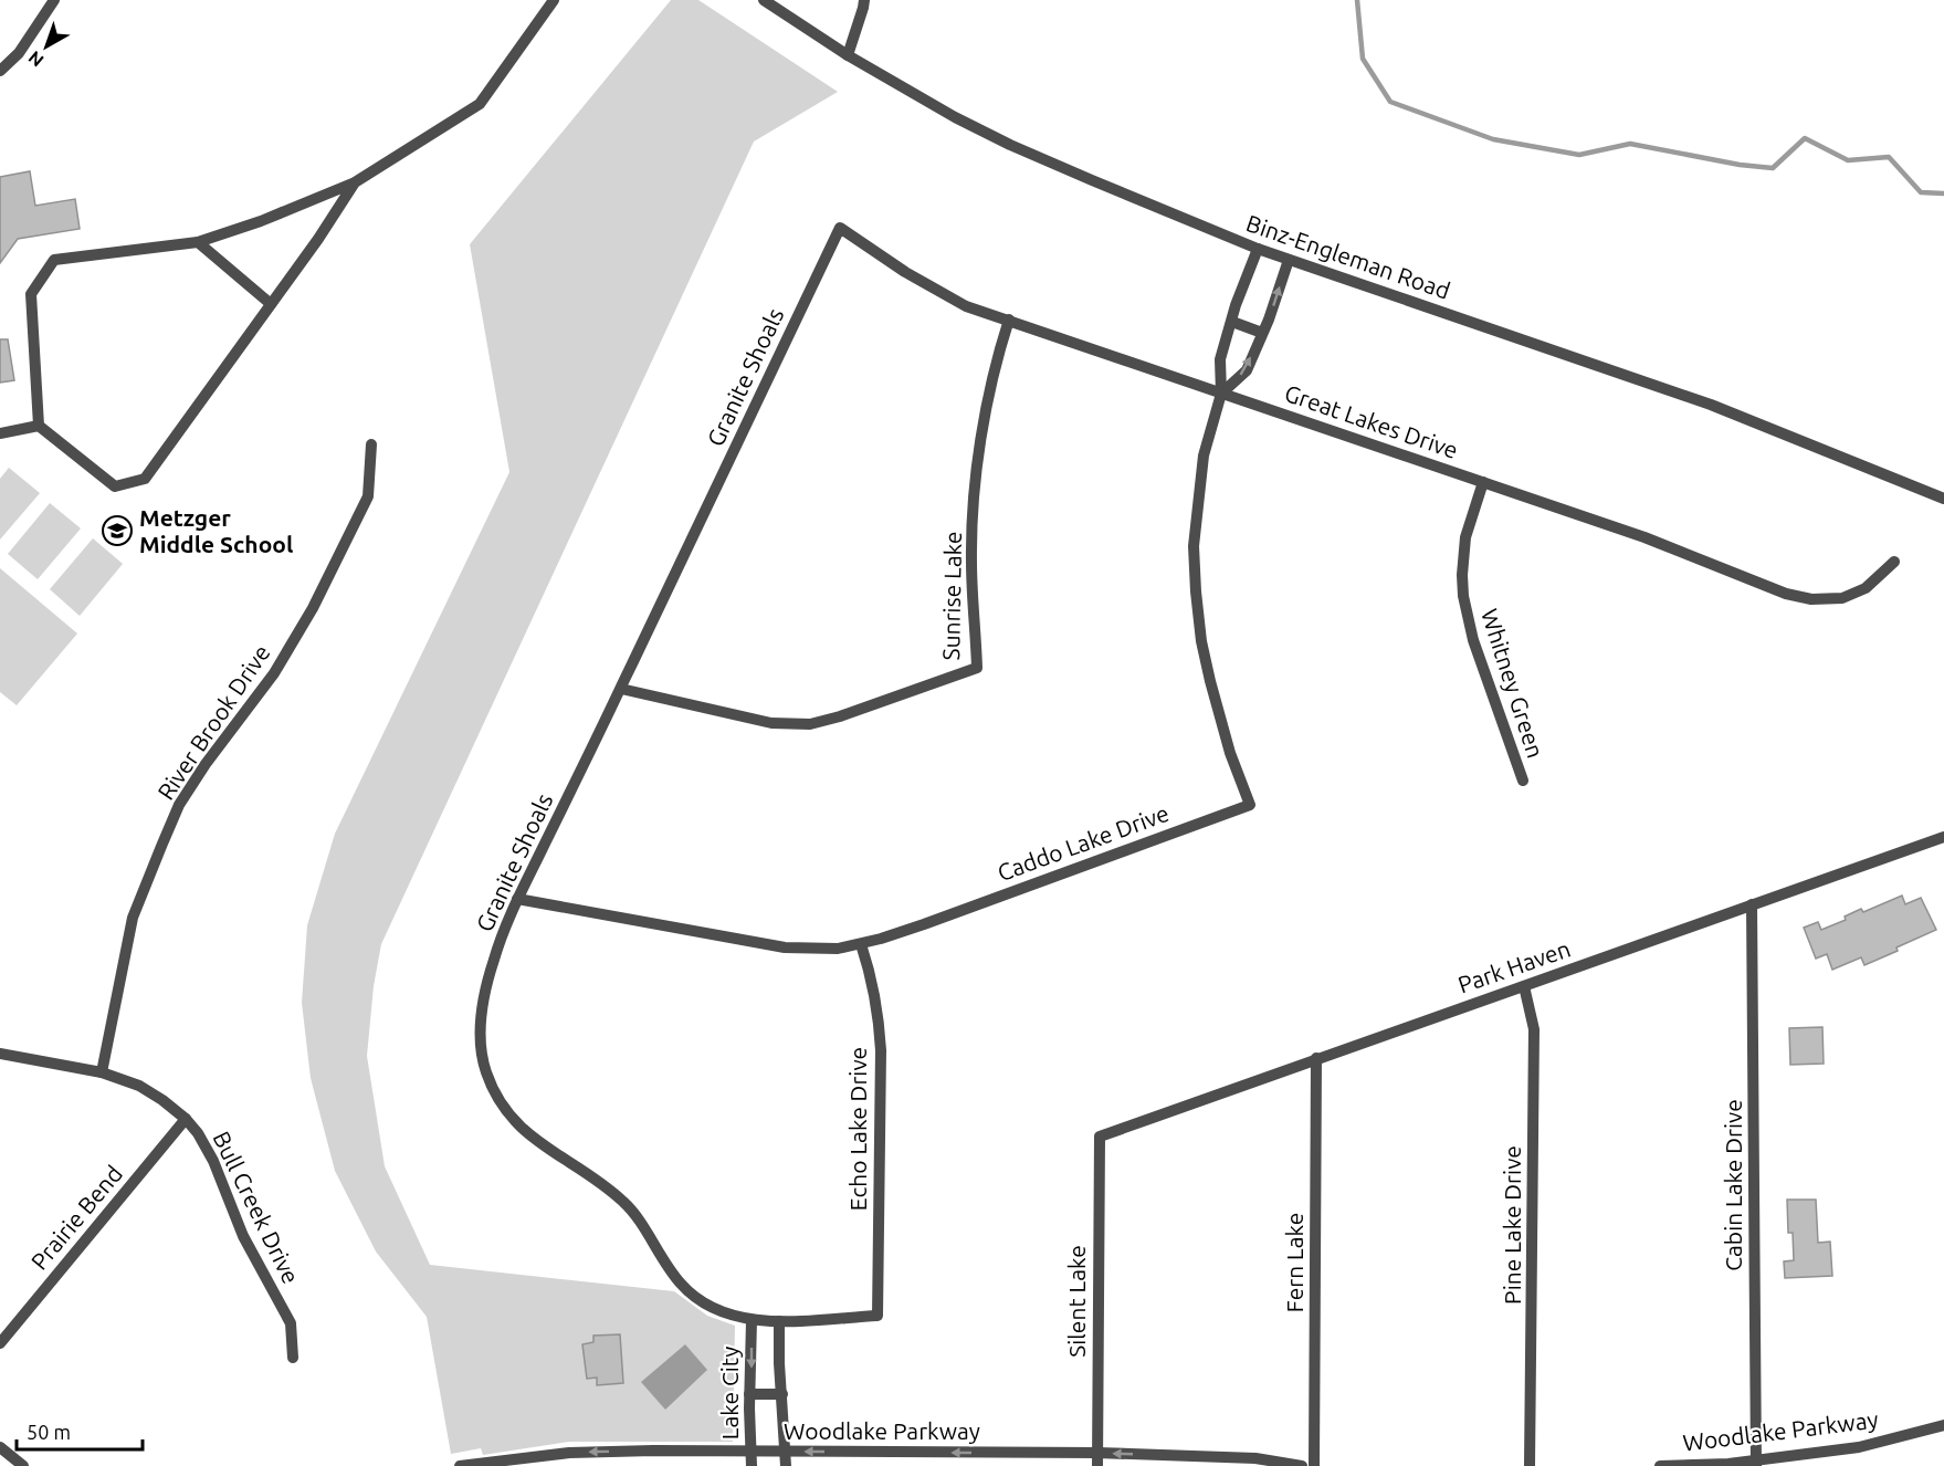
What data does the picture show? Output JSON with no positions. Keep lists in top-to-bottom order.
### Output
{
  "streets": {
    "street": [
      "Binz-Engleman Road",
      "Granite Shoals",
      "Great Lakes Drive",
      "Sunrise Lake",
      "Whitney Green",
      "River Brook Drive",
      "Caddo Lake Drive",
      "Park Haven",
      "Echo Lake Drive",
      "Cabin Lake Drive",
      "Bull Creek Drive",
      "Prairie Bend",
      "Pine Lake Drive",
      "Fern Lake",
      "Silent Lake",
      "Lake City",
      "Woodlake Parkway"
    ]
  },
  "crossings": [
    ["Binz-Engleman Road", "Caddo Lake Drive"],
    ["Granite Shoals", "Great Lakes Drive"],
    ["Granite Shoals", "Sunrise Lake"],
    ["Granite Shoals", "Caddo Lake Drive"],
    ["Granite Shoals", "Echo Lake Drive"],
    ["Granite Shoals", "Lake City"],
    ["Great Lakes Drive", "Sunrise Lake"],
    ["Great Lakes Drive", "Whitney Green"],
    ["Great Lakes Drive", "Caddo Lake Drive"],
    ["River Brook Drive", "Bull Creek Drive"],
    ["Caddo Lake Drive", "Echo Lake Drive"],
    ["Park Haven", "Cabin Lake Drive"],
    ["Park Haven", "Pine Lake Drive"],
    ["Park Haven", "Fern Lake"],
    ["Park Haven", "Silent Lake"],
    ["Cabin Lake Drive", "Woodlake Parkway"],
    ["Bull Creek Drive", "Prairie Bend"],
    ["Silent Lake", "Woodlake Parkway"],
    ["Lake City", "Woodlake Parkway"]
  ],
  "one_way": ["Woodlake Parkway"],
  "places": {
    "school or university": ["Metzger Middle School"]
  },
  "scale_bar": "50 m",
  "north": "bottom left"
}
